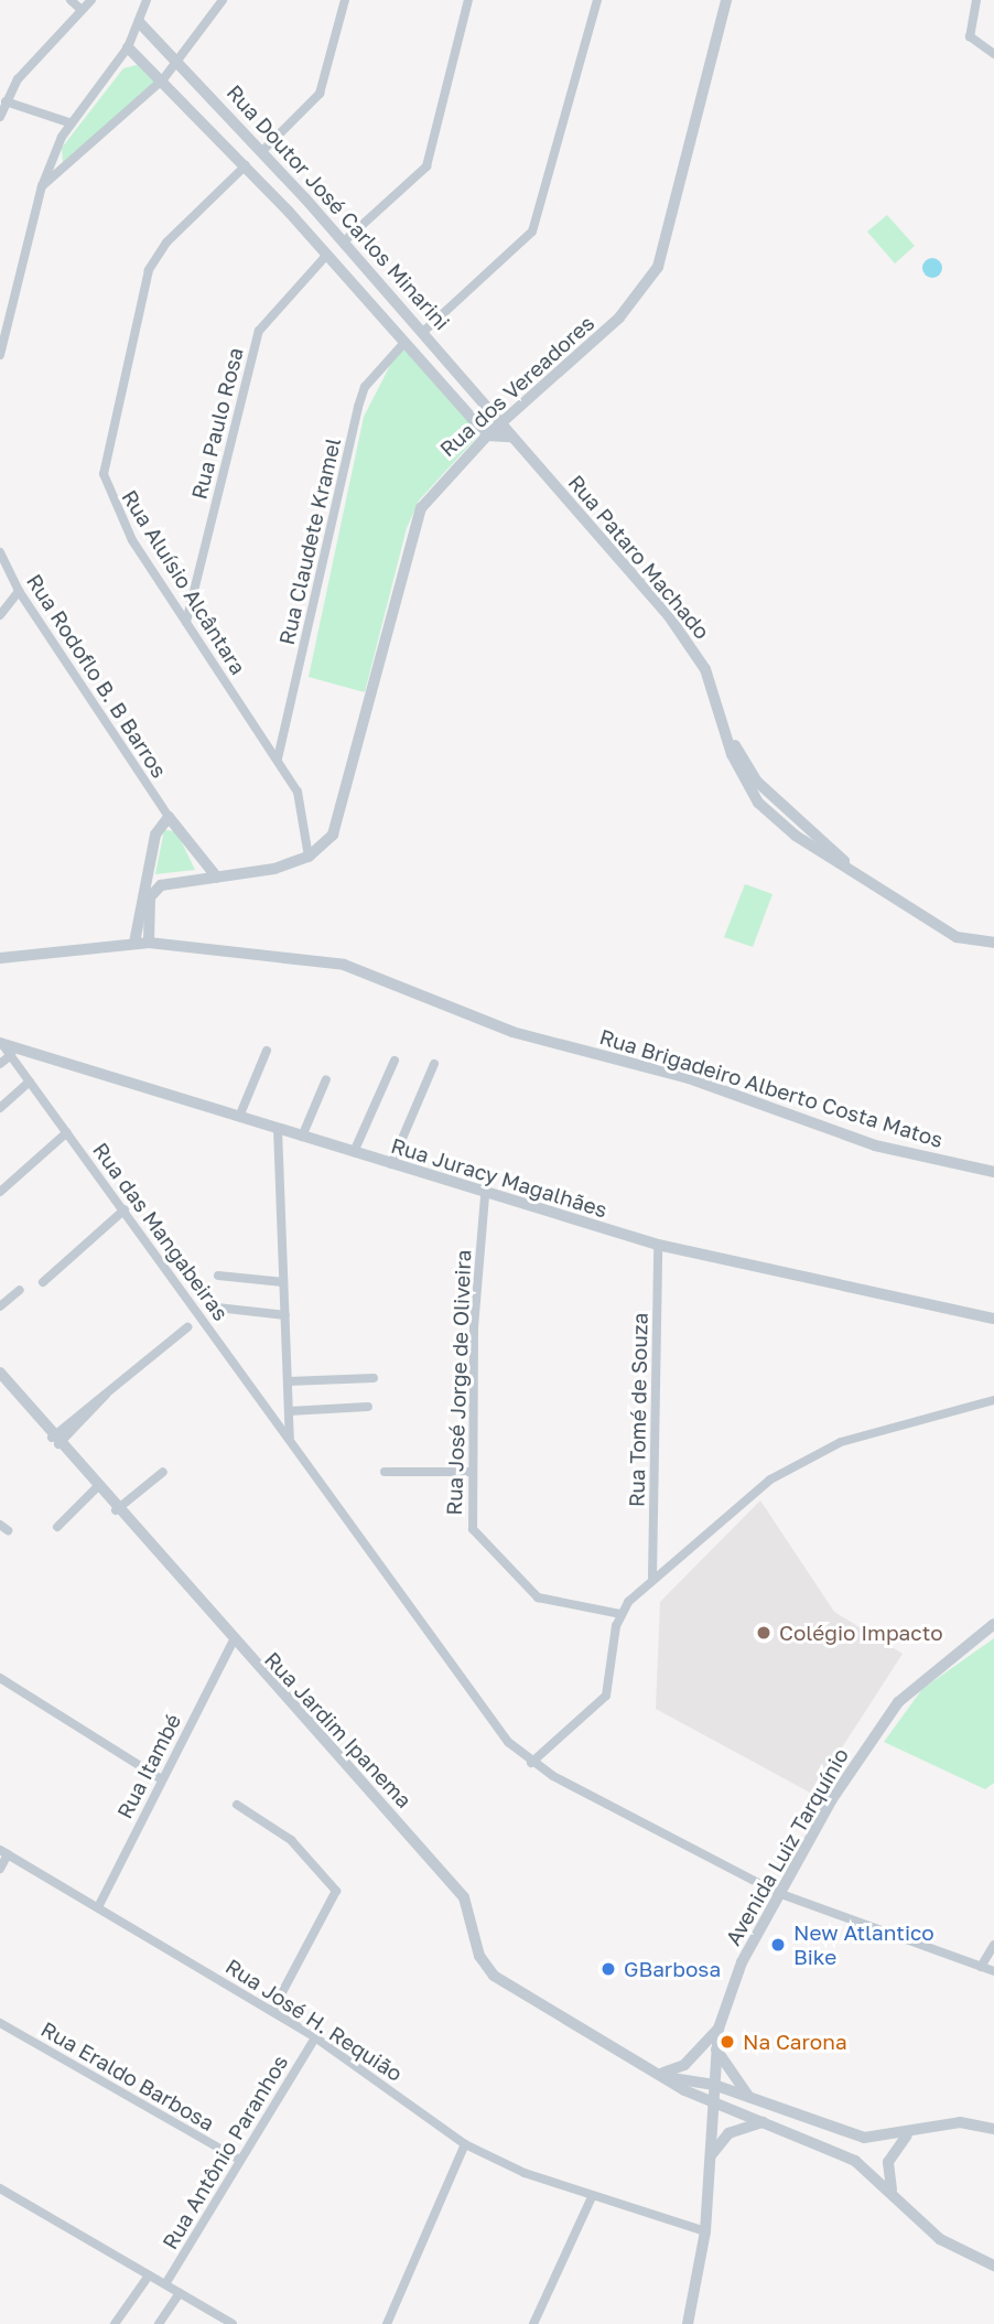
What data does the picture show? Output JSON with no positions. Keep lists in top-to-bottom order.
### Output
{
  "streets": {
    "street": [
      "Rua Doutor José Carlos Minarini",
      "Rua dos Vereadores",
      "Rua Paulo Rosa",
      "Rua Claudete Kramel",
      "Rua Pataro Machado",
      "Rua Aluísio Alcântara",
      "Rua Rodoflo B. B Barros",
      "Rua Brigadeiro Alberto Costa Matos",
      "Rua Juracy Magalhães",
      "Rua das Mangabeiras",
      "Rua José Jorge de Oliveira",
      "Rua Tomé de Souza",
      "Rua Jardim Ipanema",
      "Rua Itambé",
      "Avenida Luiz Tarquínio",
      "Rua José H. Requião",
      "Rua Eraldo Barbosa",
      "Rua Antônio Paranhos"
    ]
  },
  "crossings": [
    ["Rua Doutor José Carlos Minarini", "Rua dos Vereadores"],
    ["Rua Doutor José Carlos Minarini", "Rua Paulo Rosa"],
    ["Rua Doutor José Carlos Minarini", "Rua Claudete Kramel"],
    ["Rua Doutor José Carlos Minarini", "Rua Pataro Machado"],
    ["Rua Doutor José Carlos Minarini", "Rua Aluísio Alcântara"],
    ["Rua dos Vereadores", "Rua Pataro Machado"],
    ["Rua dos Vereadores", "Rua Aluísio Alcântara"],
    ["Rua Paulo Rosa", "Rua Aluísio Alcântara"],
    ["Rua Claudete Kramel", "Rua Aluísio Alcântara"],
    ["Rua Juracy Magalhães", "Rua das Mangabeiras"],
    ["Rua Juracy Magalhães", "Rua José Jorge de Oliveira"],
    ["Rua Juracy Magalhães", "Rua Tomé de Souza"],
    ["Rua das Mangabeiras", "Avenida Luiz Tarquínio"],
    ["Rua Jardim Ipanema", "Rua Itambé"],
    ["Rua Jardim Ipanema", "Avenida Luiz Tarquínio"],
    ["Rua Itambé", "Rua José H. Requião"],
    ["Avenida Luiz Tarquínio", "Rua José H. Requião"],
    ["Rua José H. Requião", "Rua Antônio Paranhos"],
    ["Rua Eraldo Barbosa", "Rua Antônio Paranhos"]
  ],
  "places": [
    "Colégio Impacto",
    "New Atlantico Bike",
    "GBarbosa",
    "Na Carona"
  ]
}
